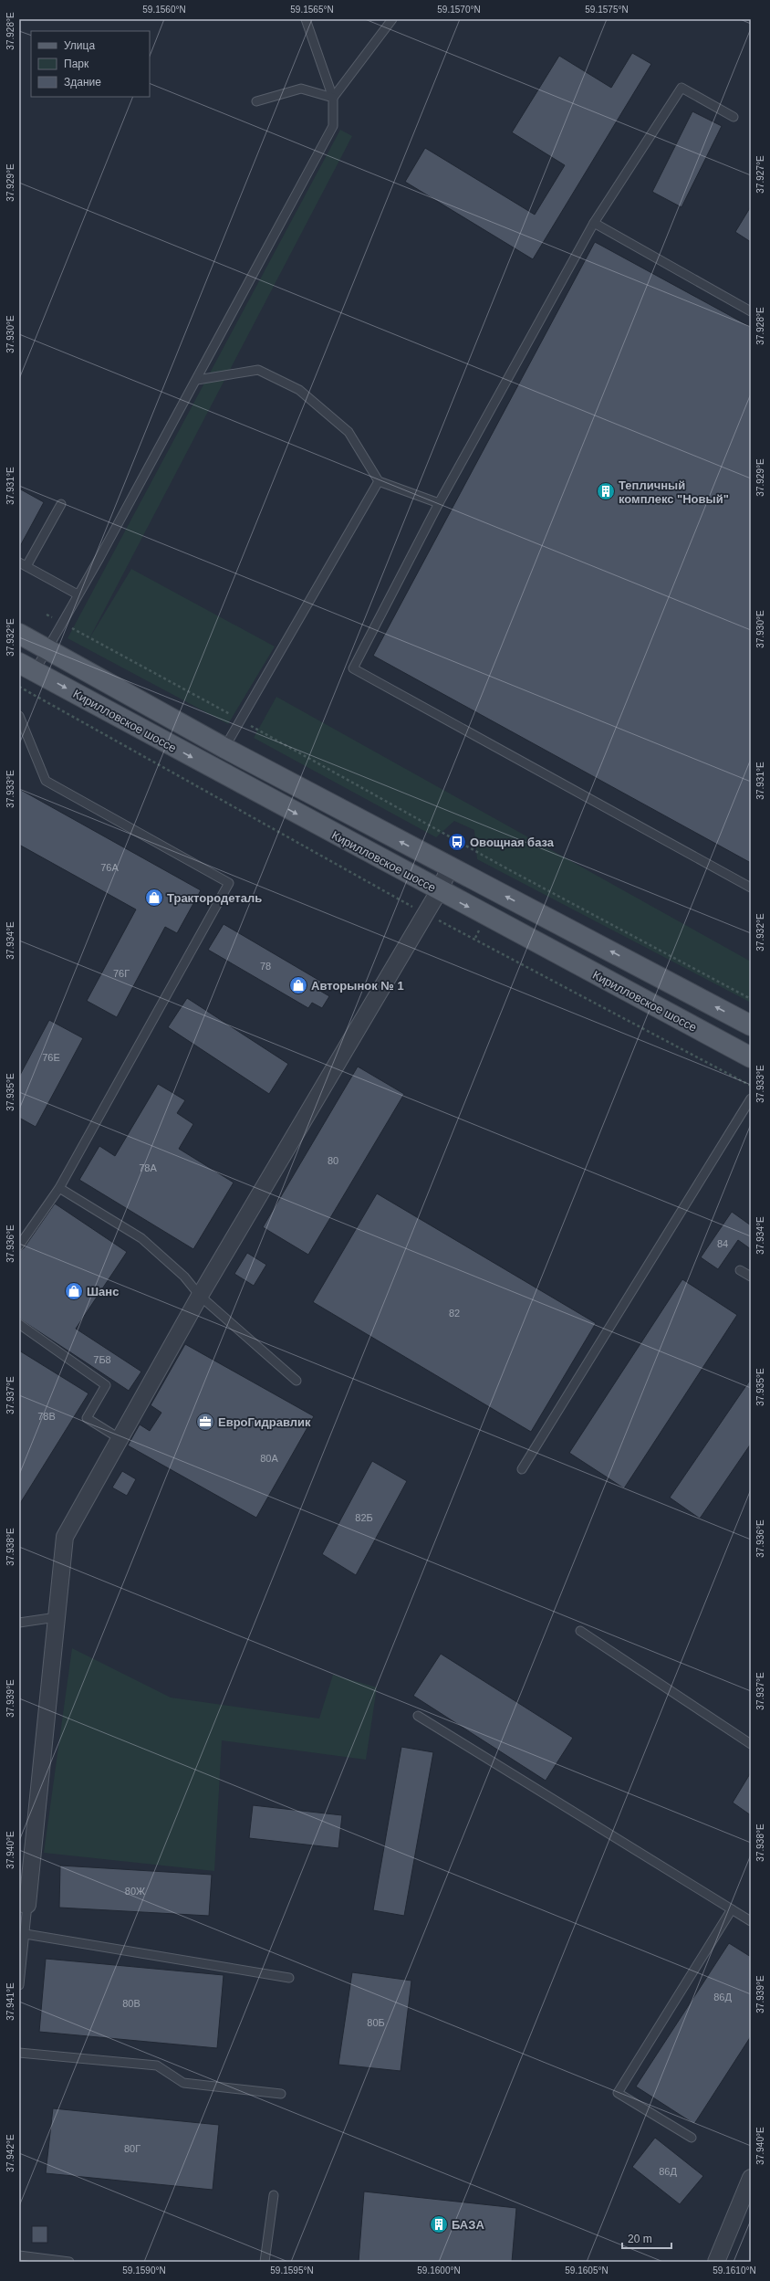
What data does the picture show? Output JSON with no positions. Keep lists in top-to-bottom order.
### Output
{
  "streets": {
    "main road": ["Кирилловское шоссе"]
  },
  "places": {
    "building": ["Тепличный комплекс \"Новый\"", "БАЗА"],
    "bus stop": ["Овощная база"],
    "shop": ["Трактородеталь", "Авторынок № 1", "Шанс"],
    "office": ["ЕвроГидравлик"]
  },
  "house_numbers": [
    "76А",
    "78",
    "76Г",
    "76Е",
    "80",
    "78А",
    "84",
    "82",
    "7Б8",
    "78В",
    "80А",
    "82Б",
    "80Ж",
    "86Д",
    "80В",
    "80Б",
    "80Г",
    "86Д"
  ],
  "legend": ["Улица", "Парк", "Здание"],
  "scale_bar": "20 m",
  "coordinates": [
    "59.1560°N",
    "59.1565°N",
    "59.1570°N",
    "59.1575°N",
    "37.928°E",
    "37.927°E",
    "37.929°E",
    "37.930°E",
    "37.931°E",
    "37.932°E",
    "37.933°E",
    "37.934°E",
    "37.935°E",
    "37.936°E",
    "37.937°E",
    "37.938°E",
    "37.939°E",
    "37.940°E",
    "37.941°E",
    "37.942°E",
    "59.1590°N",
    "59.1595°N",
    "59.1600°N",
    "59.1605°N",
    "59.1610°N"
  ]
}
